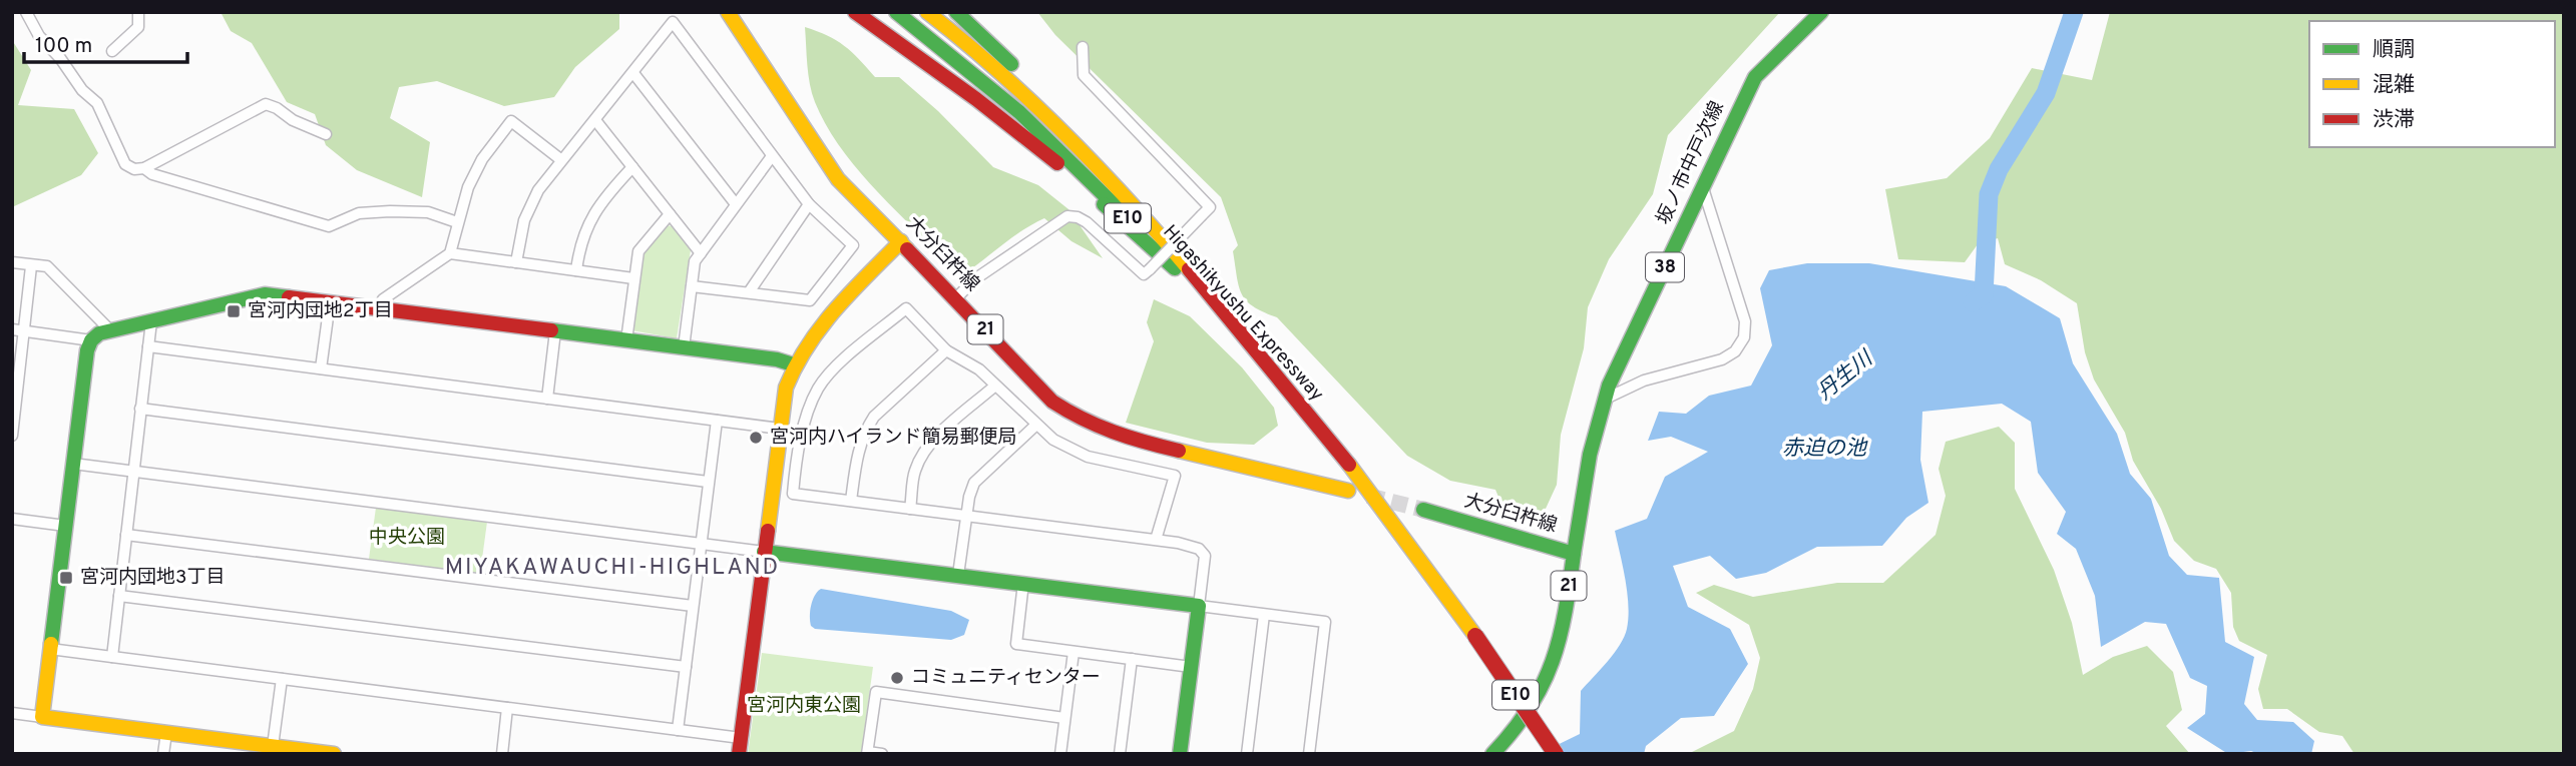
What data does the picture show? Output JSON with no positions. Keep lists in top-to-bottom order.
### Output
{
  "streets": {
    "main road": [
      "坂ノ市中戸次線",
      "E10",
      "大分臼杵線",
      "38",
      "Higashikyushu Expressway",
      "21"
    ]
  },
  "crossings": [
    ["坂ノ市中戸次線", "大分臼杵線"]
  ],
  "districts": ["MIYAKAWAUCHI-HIGHLAND"],
  "water": ["丹生川", "赤迫の池"],
  "parks": ["中央公園", "宮河内東公園"],
  "places": {
    "transit": ["宮河内団地2丁目", "宮河内団地3丁目"],
    "other": ["宮河内ハイランド簡易郵便局", "コミュニティセンター"]
  },
  "legend": ["順調", "混雑", "渋滞"],
  "scale_bar": "100 m"
}
